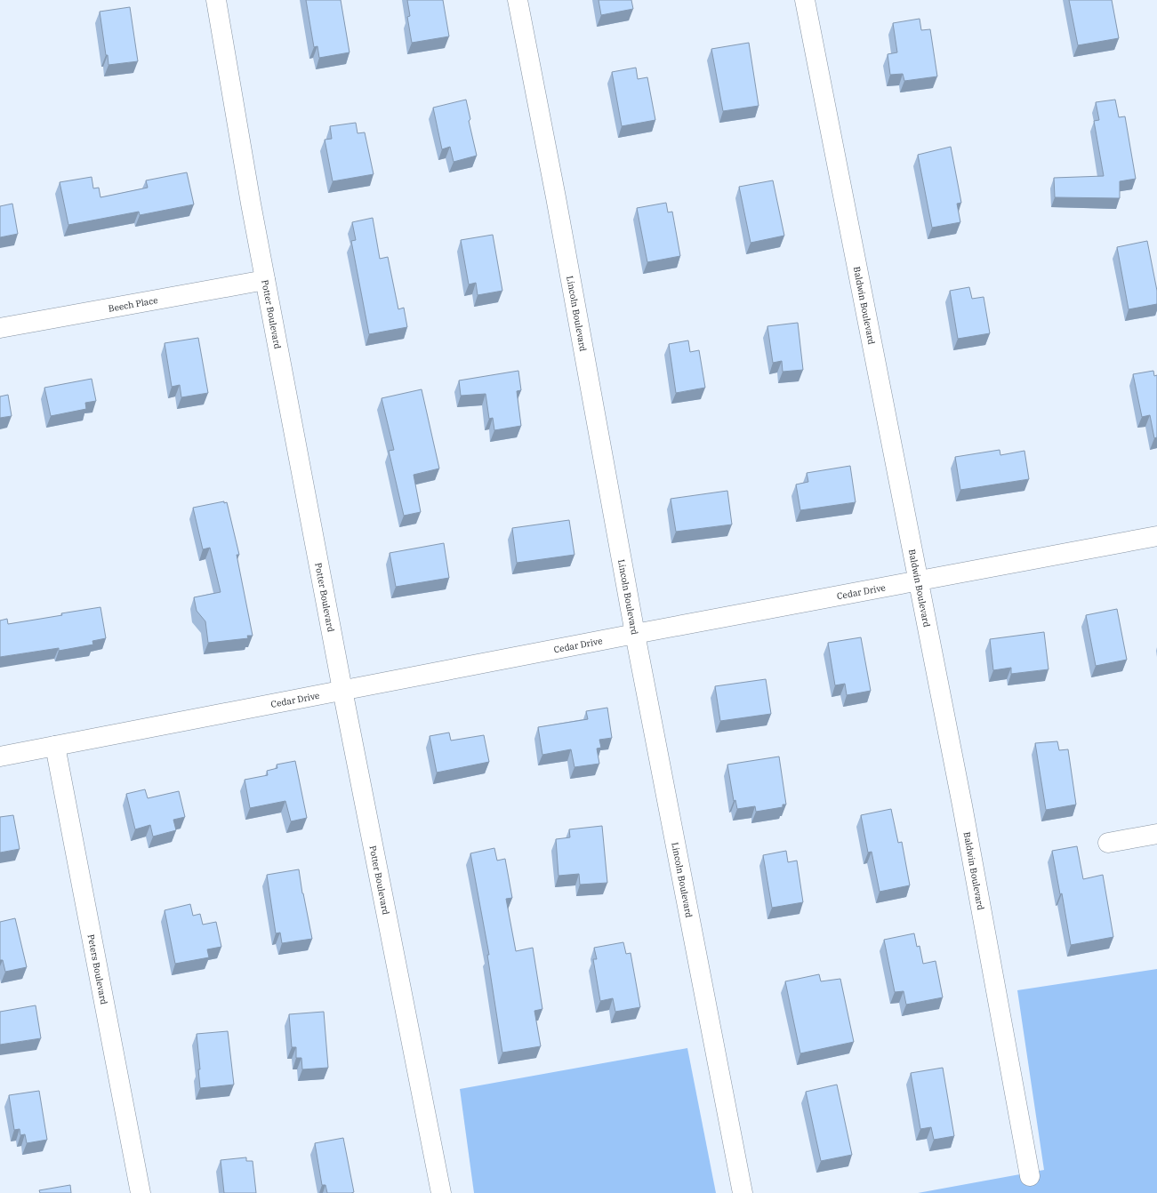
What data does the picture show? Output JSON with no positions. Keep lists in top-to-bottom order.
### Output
{
  "streets": {
    "street": [
      "Beech Place",
      "Baldwin Boulevard",
      "Potter Boulevard",
      "Lincoln Boulevard",
      "Cedar Drive",
      "Peters Boulevard"
    ]
  },
  "crossings": [
    ["Beech Place", "Potter Boulevard"],
    ["Baldwin Boulevard", "Cedar Drive"],
    ["Potter Boulevard", "Cedar Drive"],
    ["Lincoln Boulevard", "Cedar Drive"],
    ["Cedar Drive", "Peters Boulevard"]
  ]
}
